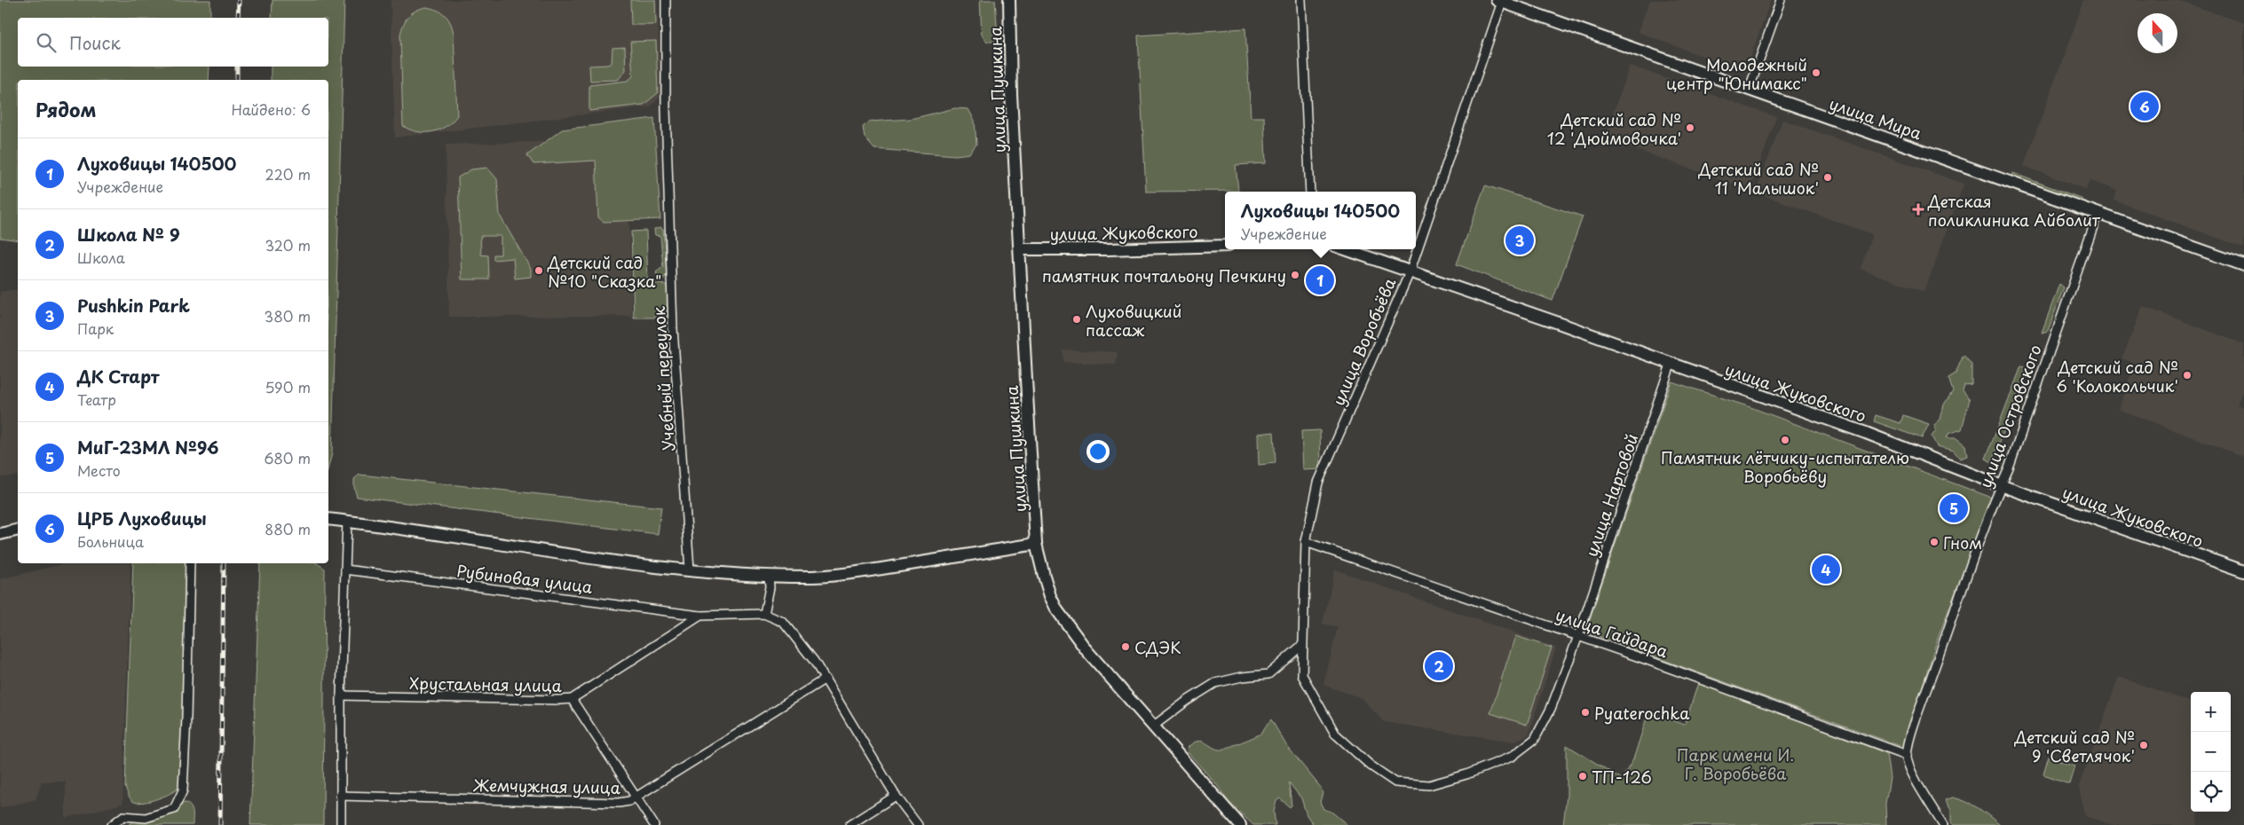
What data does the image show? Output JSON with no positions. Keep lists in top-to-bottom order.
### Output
{
  "streets": {
    "street": [
      "улица Пушкина",
      "улица Мира",
      "улица Жуковского",
      "улица Воробьёва",
      "Учебный переулок",
      "улица Островского",
      "улица Нартовой",
      "Рубиновая улица",
      "улица Гайдара",
      "Хрустальная улица",
      "Жемчужная улица"
    ]
  },
  "crossings": [
    ["улица Пушкина", "улица Жуковского"],
    ["улица Мира", "улица Воробьёва"],
    ["улица Мира", "улица Островского"],
    ["улица Жуковского", "улица Воробьёва"],
    ["улица Жуковского", "улица Островского"],
    ["улица Жуковского", "улица Нартовой"],
    ["улица Воробьёва", "улица Нартовой"],
    ["улица Воробьёва", "улица Гайдара"],
    ["улица Островского", "улица Гайдара"],
    ["улица Нартовой", "улица Гайдара"],
    ["Рубиновая улица", "Хрустальная улица"]
  ],
  "parks": ["Парк имени И. Г. Воробьёва"],
  "places": {
    "other": [
      "Молодежный центр \"Юнимакс\"",
      "Детский сад № 12 'Дюймовочка'",
      "Детский сад № 11 'Малышок'",
      "Детский сад №10 \"Сказка\"",
      "памятник почтальону Печкину",
      "Луховицкий пассаж",
      "Детский сад № 6 'Колокольчик'",
      "Памятник лётчику-испытателю Воробьёву",
      "Гном",
      "СДЭК",
      "Pyaterochka",
      "Детский сад № 9 'Светлячок'",
      "ТП-126"
    ],
    "health": ["Детская поликлиника Айболит"]
  },
  "north": "top",
  "page": {
    "search": "Поиск",
    "heading": ["Рядом", "Найдено: 6"],
    "pins": [
      "6",
      "3",
      "1",
      "5",
      "4",
      "2"
    ],
    "list": [
      {
        "mark": "1",
        "name": "Луховицы 140500",
        "note": "Учреждение",
        "value": "220 m"
      },
      {
        "mark": "2",
        "name": "Школа № 9",
        "note": "Школа",
        "value": "320 m"
      },
      {
        "mark": "3",
        "name": "Pushkin Park",
        "note": "Парк",
        "value": "380 m"
      },
      {
        "mark": "4",
        "name": "ДК Старт",
        "note": "Театр",
        "value": "590 m"
      },
      {
        "mark": "5",
        "name": "МиГ-23МЛ №96",
        "note": "Место",
        "value": "680 m"
      },
      {
        "mark": "6",
        "name": "ЦРБ Луховицы",
        "note": "Больница",
        "value": "880 m"
      }
    ],
    "popup": ["Луховицы 140500", "Учреждение"],
    "map_buttons": ["+", "−"]
  }
}
